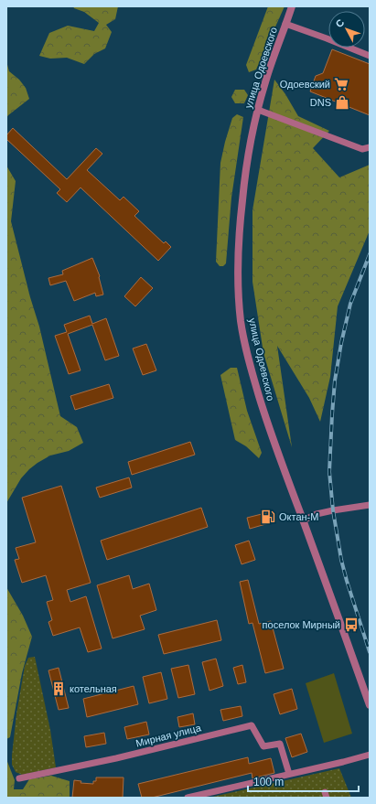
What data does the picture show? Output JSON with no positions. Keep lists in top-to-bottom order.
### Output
{
  "streets": {
    "street": ["улица Одоевского", "Мирная улица"]
  },
  "places": {
    "supermarket": ["Одоевский"],
    "shop": ["DNS"],
    "fuel station": ["Октан-М"],
    "bus stop": ["поселок Мирный"],
    "building": ["котельная"]
  },
  "scale_bar": "100 m",
  "north": "top left"
}
